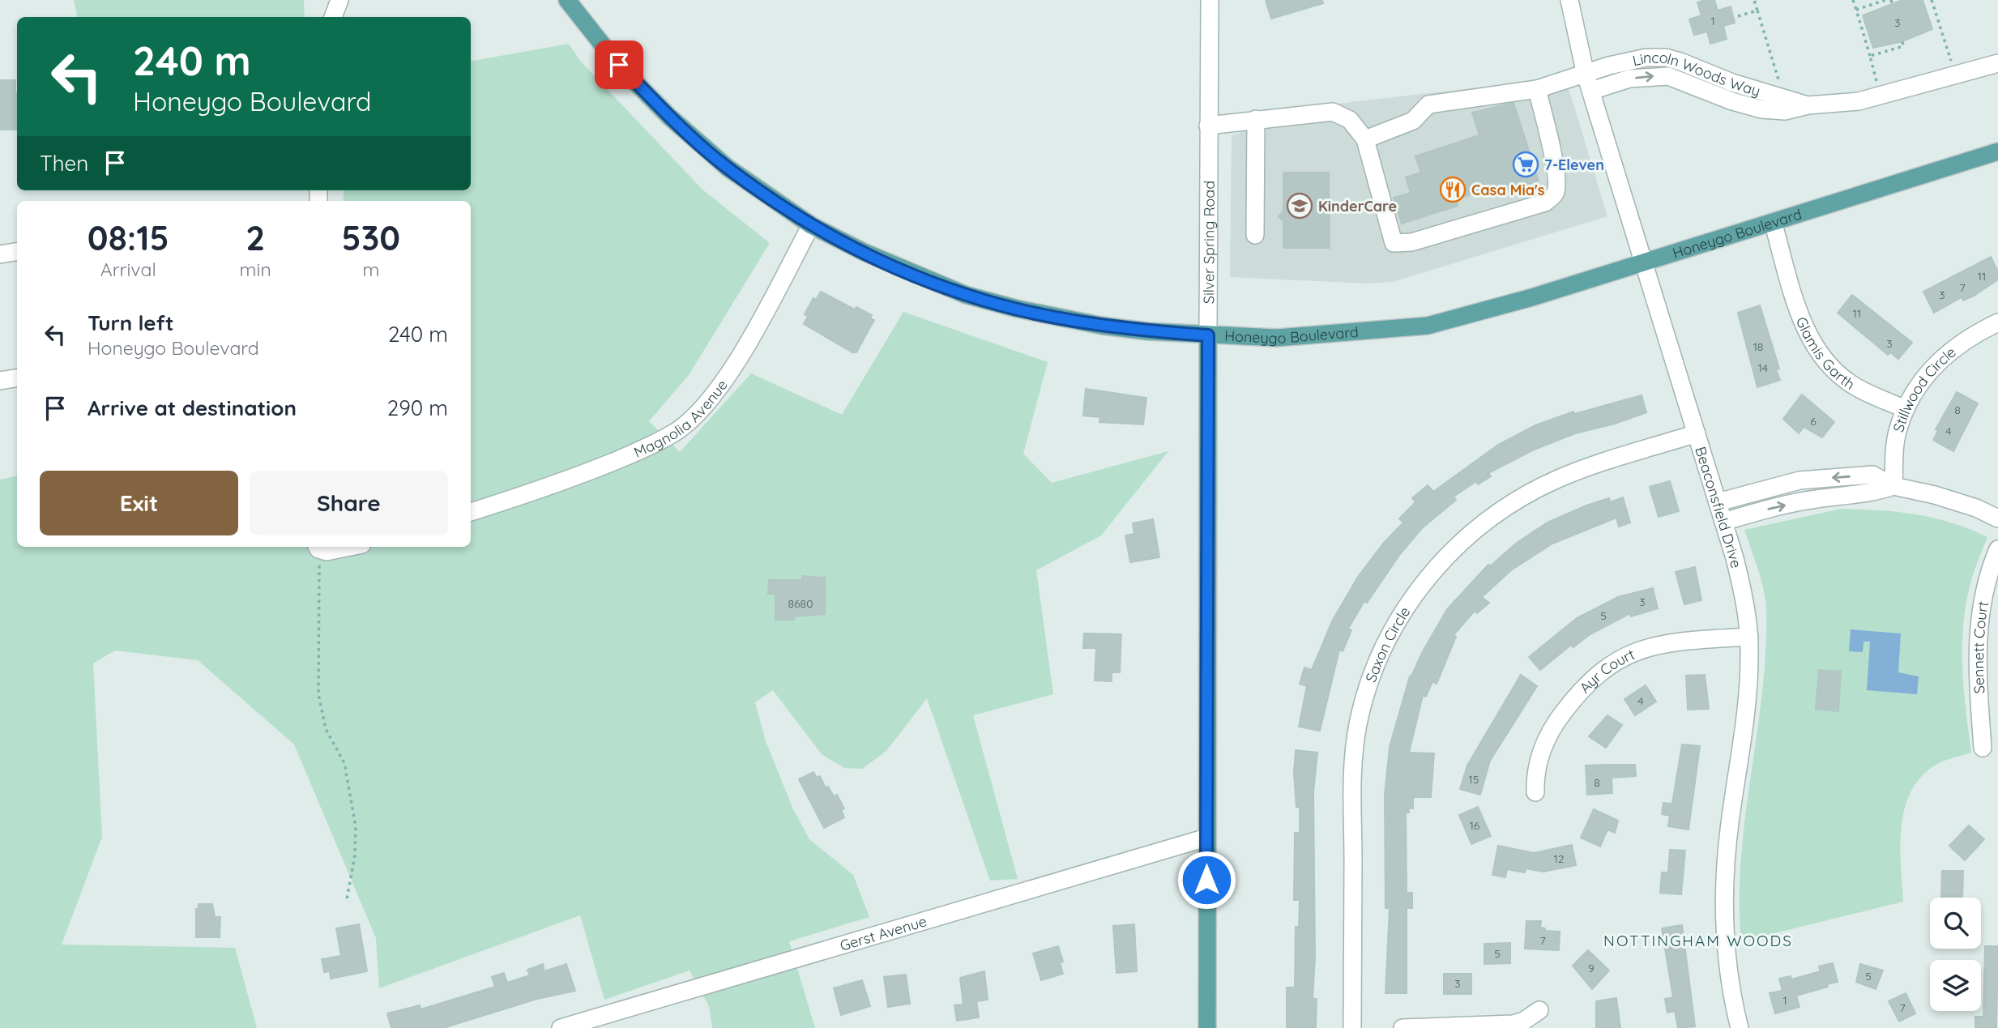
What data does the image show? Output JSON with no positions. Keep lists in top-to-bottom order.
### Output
{
  "streets": {
    "main road": ["Honeygo Boulevard", "Silver Spring Road"],
    "street": [
      "Lincoln Woods Way",
      "Glamis Garth",
      "Stillwood Circle",
      "Magnolia Avenue",
      "Beaconsfield Drive",
      "Saxon Circle",
      "Sennett Court",
      "Ayr Court",
      "Gerst Avenue"
    ]
  },
  "crossings": [
    ["Lincoln Woods Way", "Beaconsfield Drive"],
    ["Honeygo Boulevard", "Silver Spring Road"],
    ["Honeygo Boulevard", "Glamis Garth"],
    ["Honeygo Boulevard", "Magnolia Avenue"],
    ["Honeygo Boulevard", "Beaconsfield Drive"],
    ["Silver Spring Road", "Gerst Avenue"],
    ["Glamis Garth", "Stillwood Circle"],
    ["Beaconsfield Drive", "Saxon Circle"],
    ["Beaconsfield Drive", "Ayr Court"]
  ],
  "districts": ["NOTTINGHAM WOODS"],
  "places": {
    "supermarket": ["7-Eleven"],
    "restaurant": ["Casa Mia's"],
    "school or university": ["KinderCare"]
  },
  "house_numbers": [
    "1",
    "3",
    "11",
    "7",
    "3",
    "11",
    "3",
    "18",
    "14",
    "8",
    "6",
    "4",
    "3",
    "8680",
    "5",
    "4",
    "15",
    "8",
    "16",
    "12",
    "7",
    "5",
    "9",
    "5",
    "3",
    "1",
    "7"
  ],
  "page": {
    "turn": ["240 m", "Honeygo Boulevard"],
    "then": "Then",
    "eta": [
      "08:15",
      "Arrival",
      "2",
      "min",
      "530",
      "m"
    ],
    "list": [
      {
        "name": "Turn left",
        "note": "Honeygo Boulevard",
        "value": "240 m"
      },
      {
        "name": "Arrive at destination",
        "value": "290 m"
      }
    ],
    "buttons": ["Exit", "Share"]
  }
}
